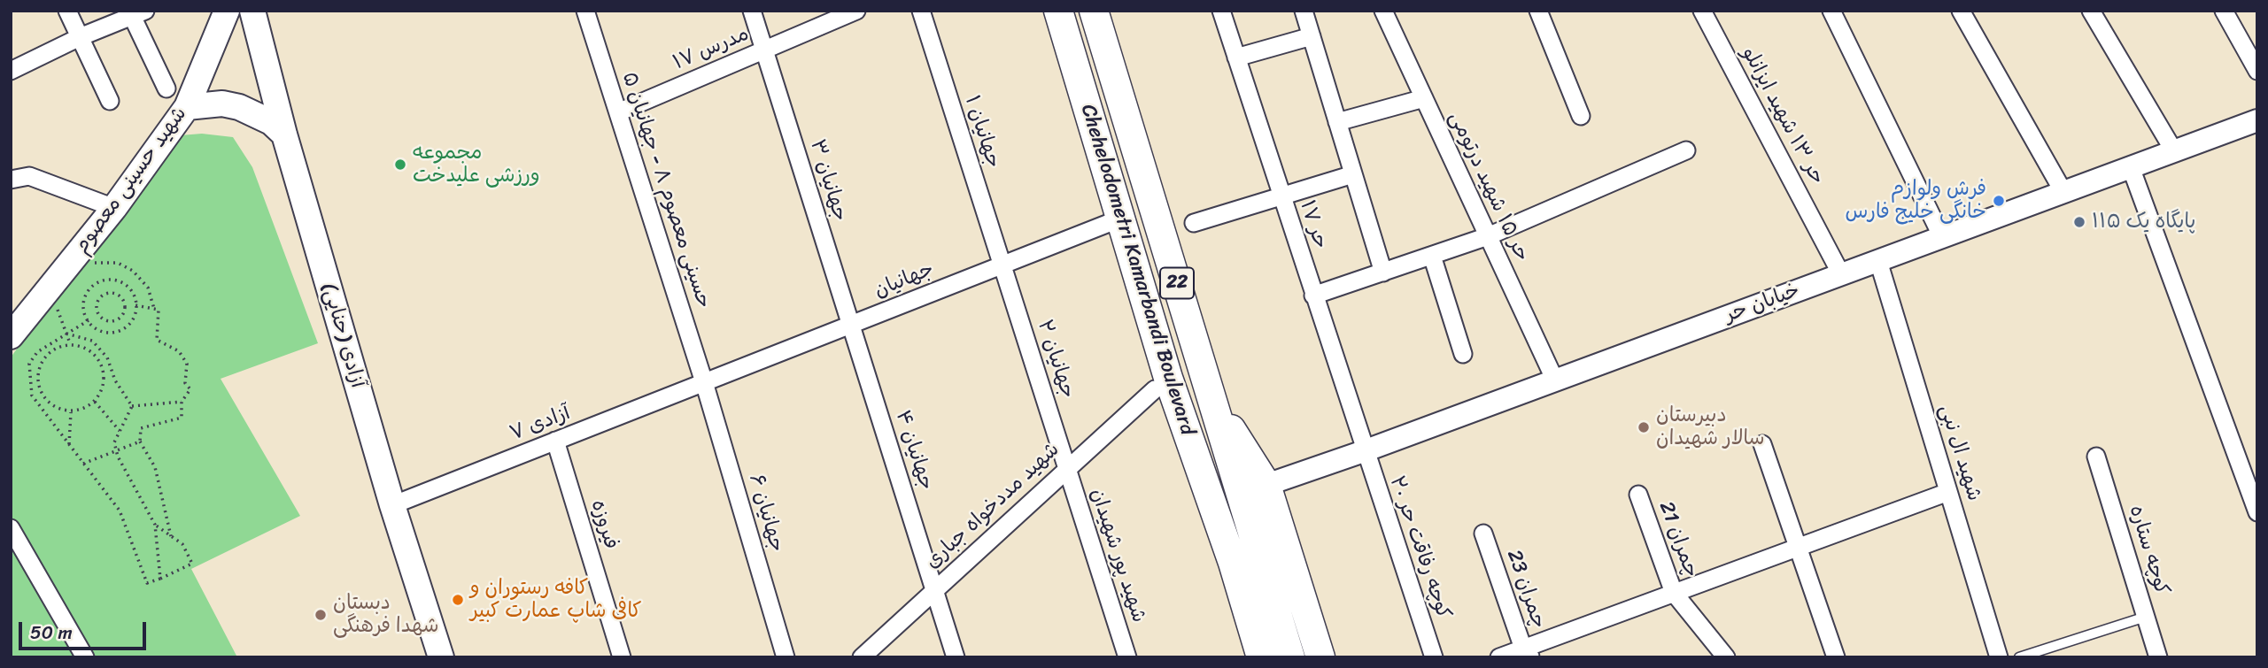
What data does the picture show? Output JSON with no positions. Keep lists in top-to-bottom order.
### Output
{
  "streets": {
    "main road": [
      "شهید حسینی معصوم",
      "Chehelodometri Kamarbandi Boulevard",
      "22",
      "آزادی (حنایی)"
    ],
    "street": [
      "مدرس ۱۷",
      "حر ۱۳ شهید ایزانلو",
      "جهانیان ۱",
      "جهانیان ۳",
      "حر ۱۵ شهید درتومی",
      "حسینی معصوم ۸ - جهانیان ۵",
      "حر ۱۷",
      "جهانیان",
      "خیابان حر",
      "جهانیان ۲",
      "آزادی ۷",
      "جهانیان ۴",
      "شهید ال نبی",
      "شهید مددخواه جباری",
      "جهانیان ۶",
      "فیروزه",
      "چمران 21",
      "کوچه رفاقت حر ۲۰",
      "کوچه ستاره",
      "شهید پور شهیدان",
      "چمران 23"
    ]
  },
  "crossings": [
    ["مدرس ۱۷", "جهانیان ۳"],
    ["مدرس ۱۷", "حسینی معصوم ۸ - جهانیان ۵"],
    ["حر ۱۳ شهید ایزانلو", "خیابان حر"],
    ["جهانیان ۱", "جهانیان"],
    ["جهانیان ۱", "جهانیان ۲"],
    ["جهانیان ۳", "جهانیان"],
    ["جهانیان ۳", "جهانیان ۴"],
    ["حر ۱۵ شهید درتومی", "خیابان حر"],
    ["حسینی معصوم ۸ - جهانیان ۵", "جهانیان"],
    ["حسینی معصوم ۸ - جهانیان ۵", "آزادی ۷"],
    ["حسینی معصوم ۸ - جهانیان ۵", "جهانیان ۶"],
    ["حر ۱۷", "خیابان حر"],
    ["حر ۱۷", "کوچه رفاقت حر ۲۰"],
    ["Chehelodometri Kamarbandi Boulevard", "جهانیان"],
    ["جهانیان", "جهانیان ۲"],
    ["جهانیان", "آزادی ۷"],
    ["جهانیان", "جهانیان ۴"],
    ["جهانیان", "جهانیان ۶"],
    ["خیابان حر", "شهید ال نبی"],
    ["خیابان حر", "کوچه رفاقت حر ۲۰"],
    ["آزادی (حنایی)", "آزادی ۷"],
    ["جهانیان ۲", "شهید مددخواه جباری"],
    ["جهانیان ۲", "شهید پور شهیدان"],
    ["آزادی ۷", "جهانیان ۶"],
    ["آزادی ۷", "فیروزه"],
    ["جهانیان ۴", "شهید مددخواه جباری"],
    ["شهید مددخواه جباری", "شهید پور شهیدان"]
  ],
  "places": [
    "مجموعه ورزشی علیدخت",
    "فرش و‌لوازم خانگی خلیج فارس",
    "پایگاه یک ۱۱۵",
    "دبیرستان سالار شهیدان",
    "کافه رستوران و کافی شاپ عمارت کبیر",
    "دبستان شهدا فرهنگی"
  ],
  "scale_bar": "50 m"
}
